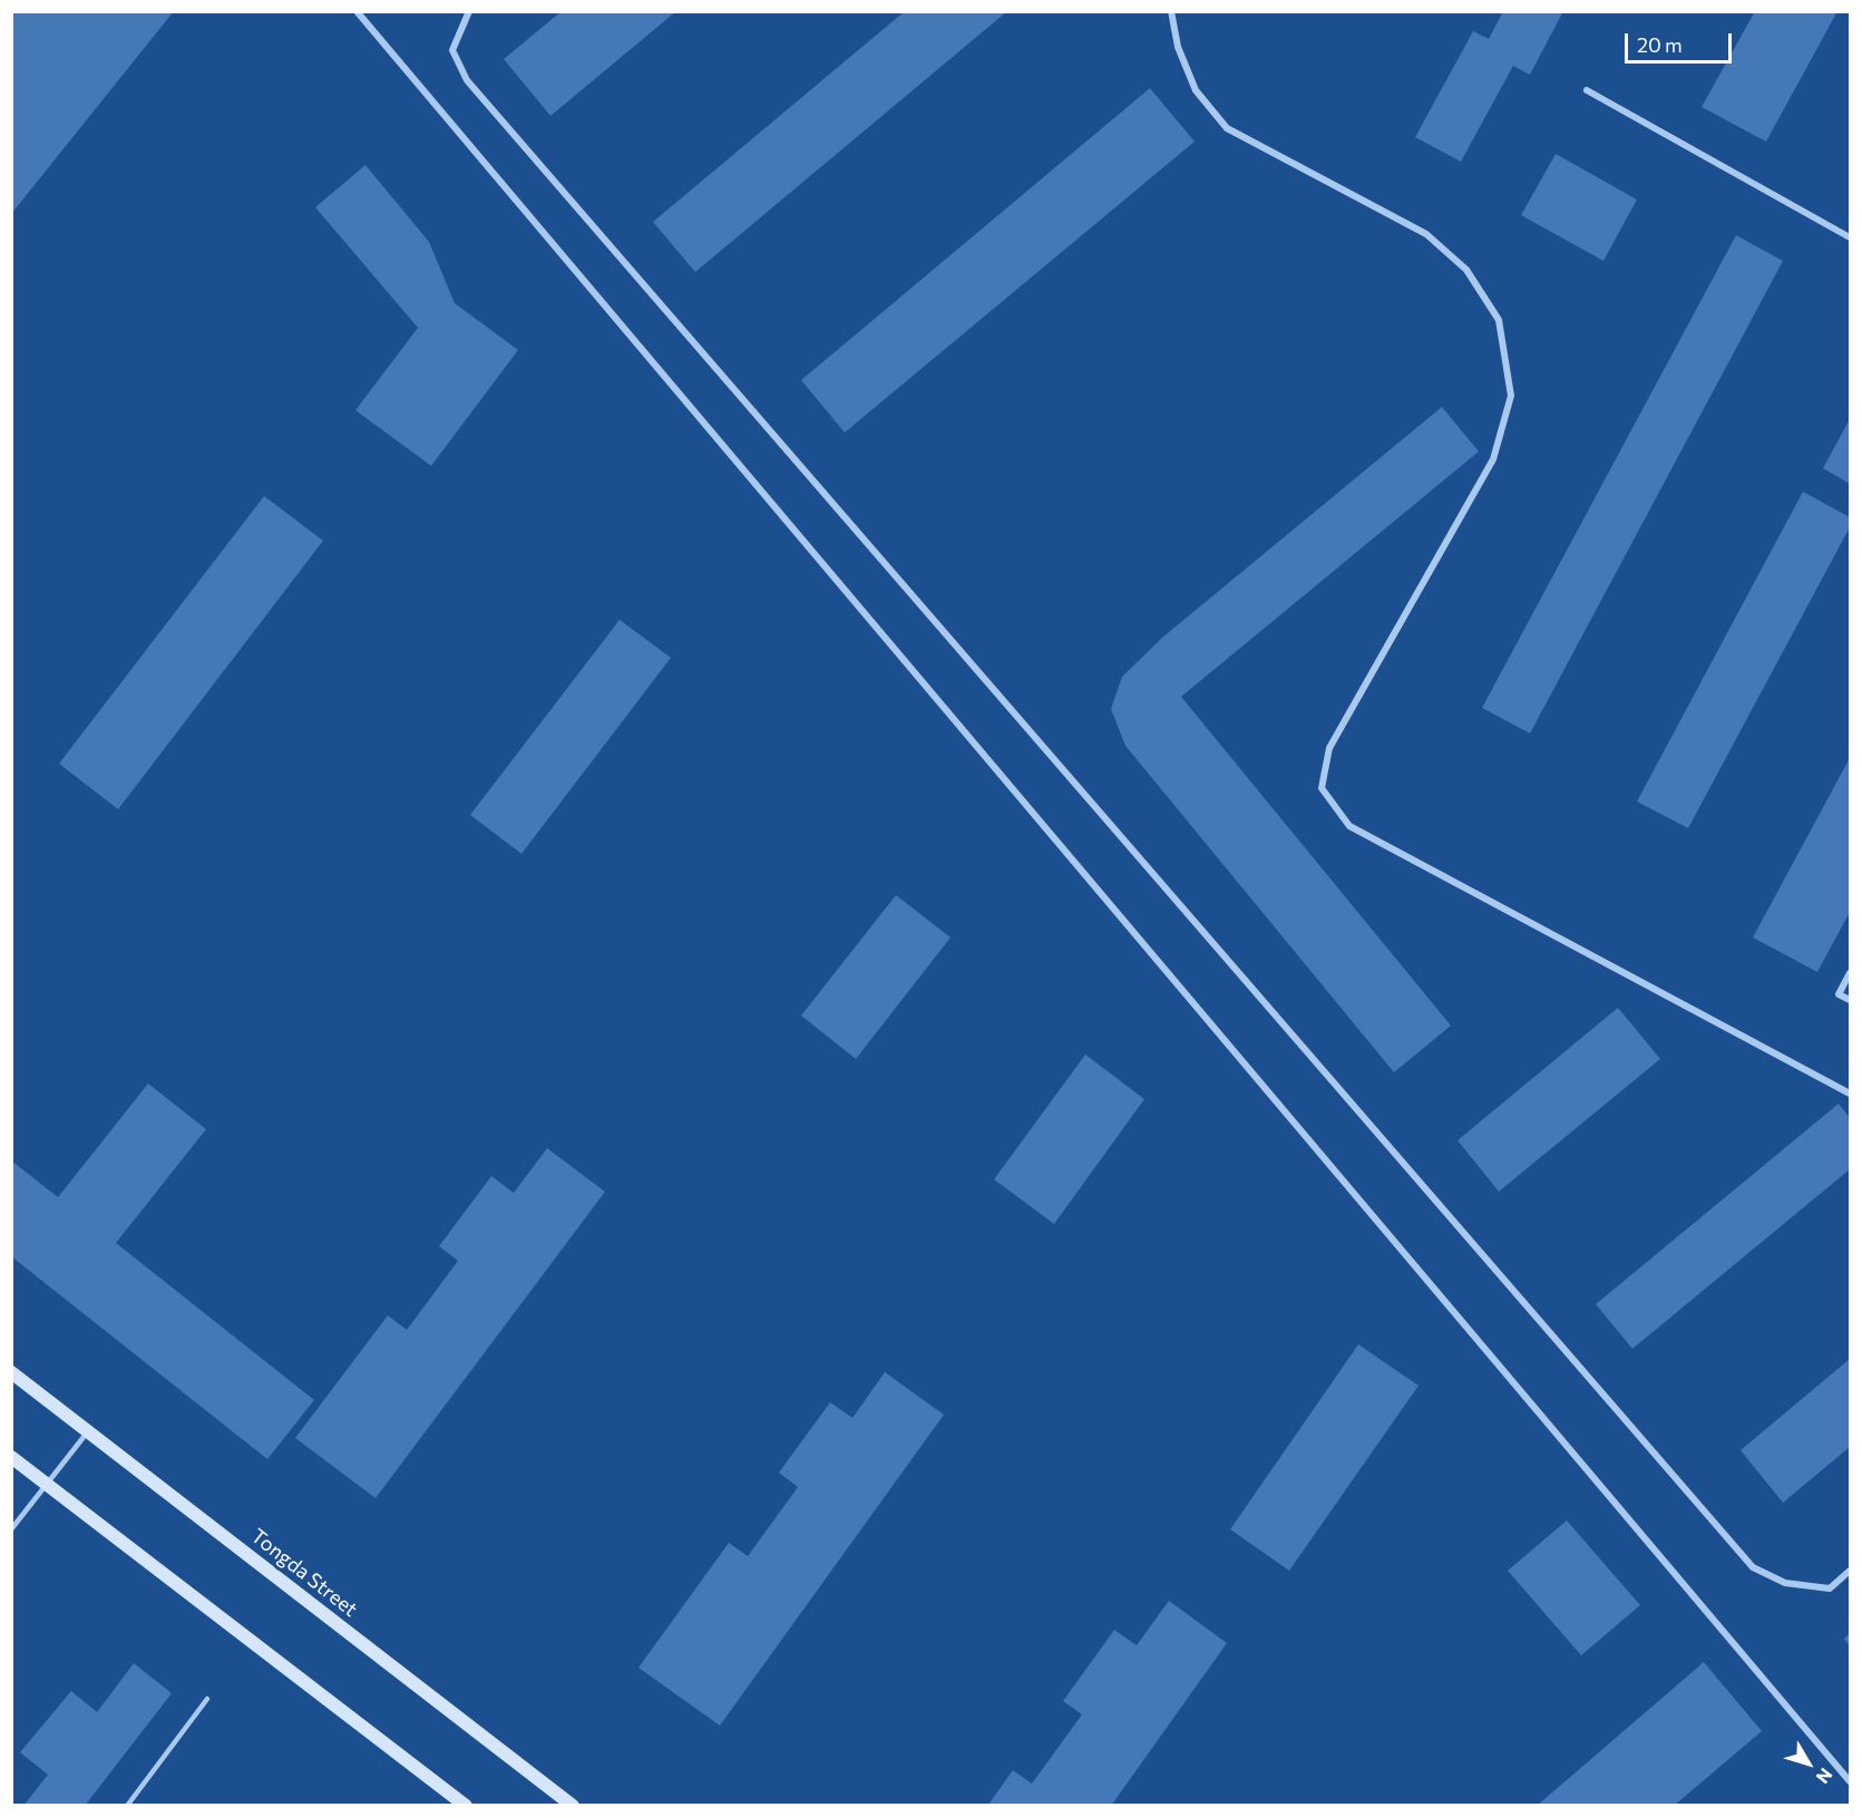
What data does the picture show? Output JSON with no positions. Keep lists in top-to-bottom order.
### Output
{
  "streets": {
    "main road": ["Tongda Street"]
  },
  "scale_bar": "20 m",
  "north": "bottom right"
}
